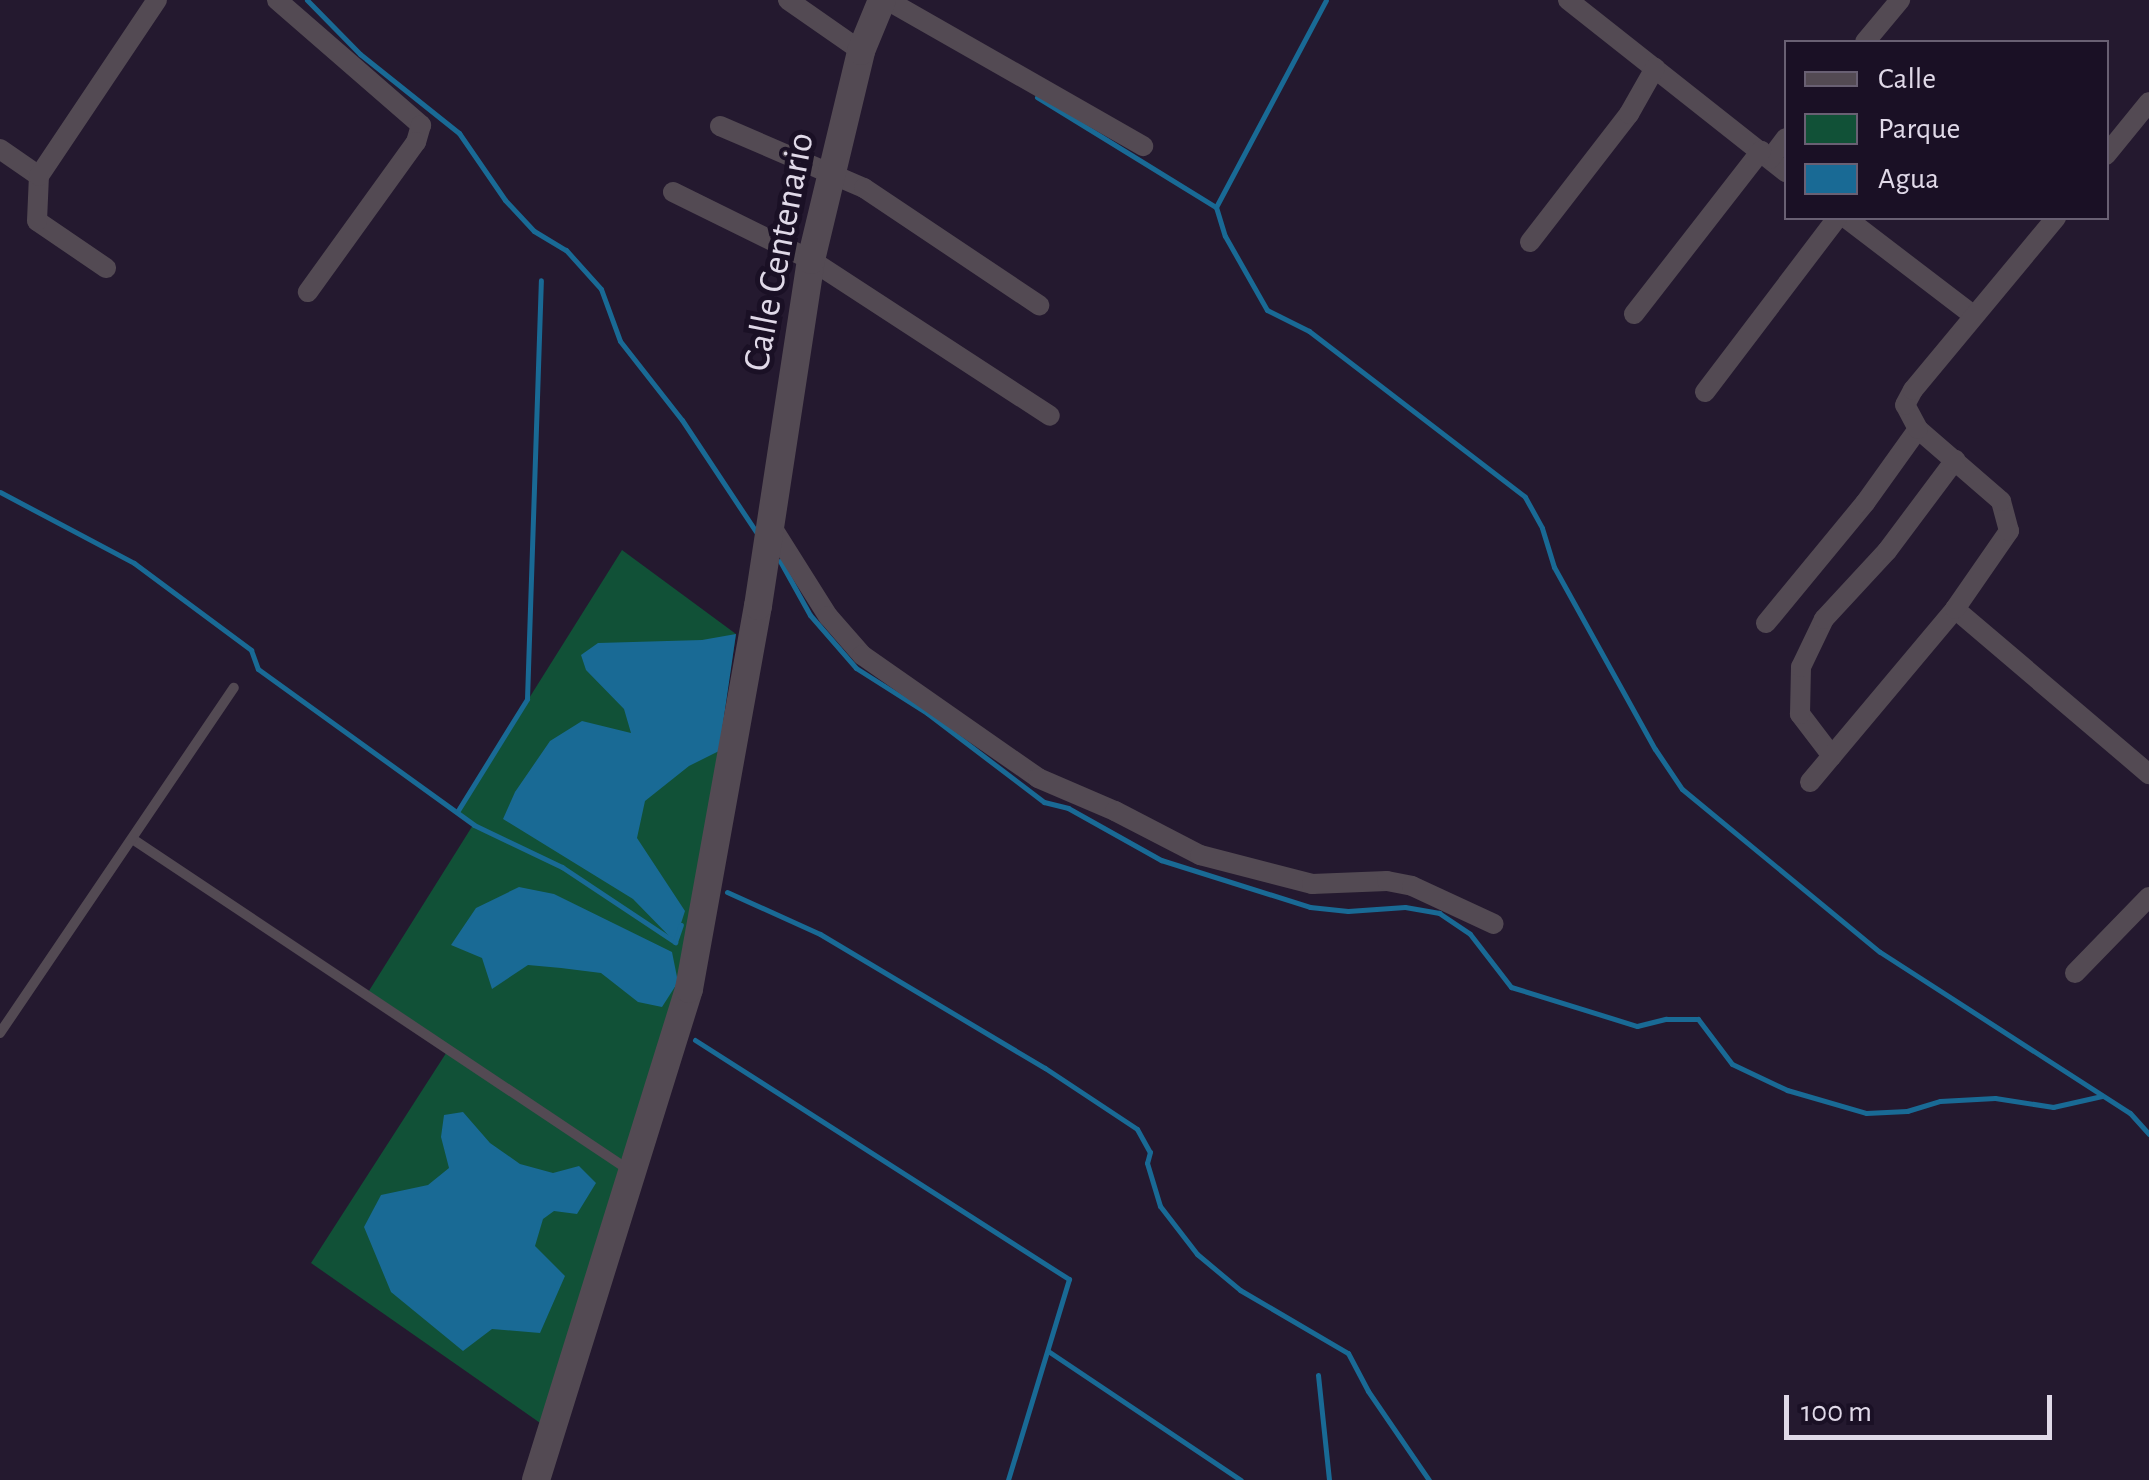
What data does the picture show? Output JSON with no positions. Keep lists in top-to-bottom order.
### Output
{
  "streets": {
    "street": ["Calle Centenario"]
  },
  "legend": ["Calle", "Parque", "Agua"],
  "scale_bar": "100 m"
}
